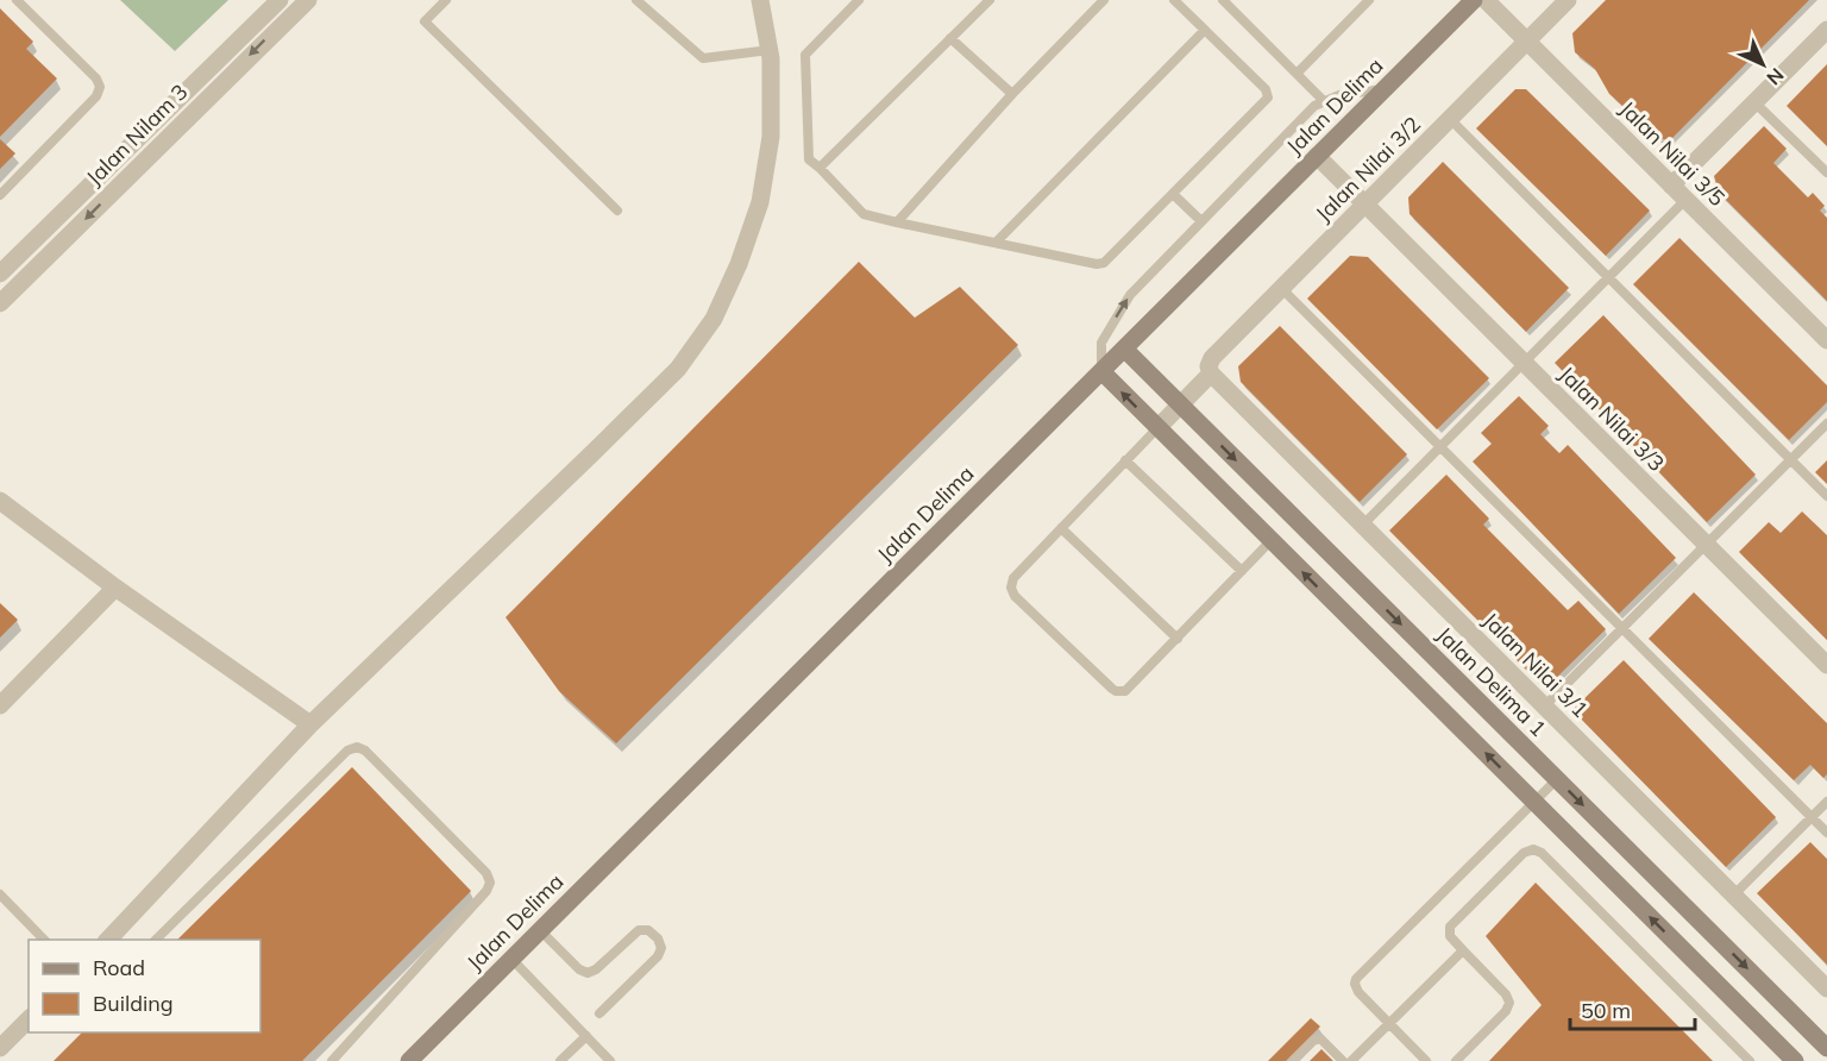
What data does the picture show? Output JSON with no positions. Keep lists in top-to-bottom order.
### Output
{
  "streets": {
    "street": [
      "Jalan Delima",
      "Jalan Nilam 3",
      "Jalan Nilai 3/5",
      "Jalan Nilai 3/2",
      "Jalan Nilai 3/3",
      "Jalan Nilai 3/1",
      "Jalan Delima 1"
    ]
  },
  "crossings": [
    ["Jalan Delima", "Jalan Nilai 3/3"],
    ["Jalan Delima", "Jalan Delima 1"],
    ["Jalan Nilai 3/5", "Jalan Nilai 3/2"],
    ["Jalan Nilai 3/2", "Jalan Nilai 3/3"],
    ["Jalan Nilai 3/2", "Jalan Nilai 3/1"],
    ["Jalan Nilai 3/2", "Jalan Delima 1"]
  ],
  "legend": ["Road", "Building"],
  "scale_bar": "50 m",
  "north": "bottom right"
}
